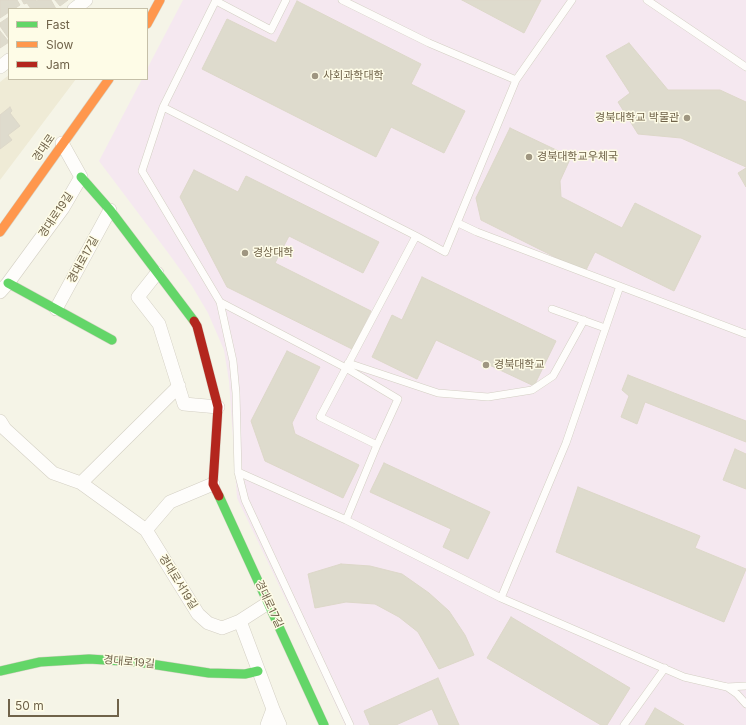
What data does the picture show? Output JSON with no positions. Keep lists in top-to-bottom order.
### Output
{
  "streets": {
    "street": [
      "경대로",
      "경대로19길",
      "경대로17길",
      "경대로서19길"
    ]
  },
  "crossings": [
    ["경대로19길", "경대로17길"]
  ],
  "places": [
    "사회과학대학",
    "경북대학교 박물관",
    "경북대학교우체국",
    "경상대학",
    "경북대학교"
  ],
  "legend": ["Fast", "Slow", "Jam"],
  "scale_bar": "50 m"
}
